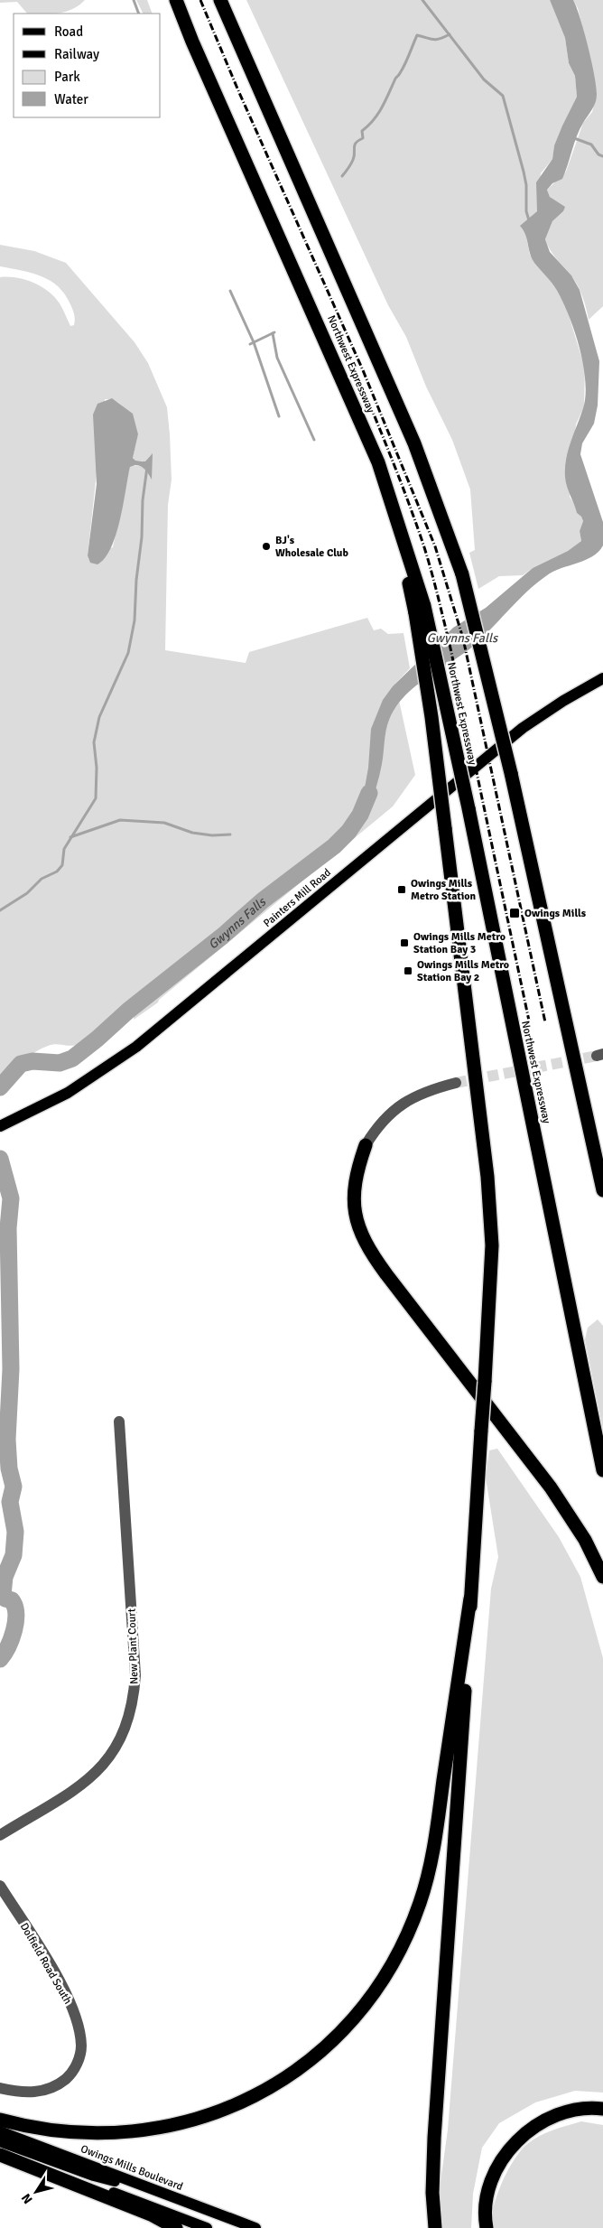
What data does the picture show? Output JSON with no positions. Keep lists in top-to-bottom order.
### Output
{
  "streets": {
    "highway": ["Northwest Expressway"],
    "main road": ["Painters Mill Road", "Owings Mills Boulevard"],
    "street": ["New Plant Court", "Dolfield Road South"]
  },
  "water": ["Gwynns Falls"],
  "places": {
    "other": ["BJ's Wholesale Club"],
    "transit": [
      "Owings Mills Metro Station",
      "Owings Mills",
      "Owings Mills Metro Station Bay 3",
      "Owings Mills Metro Station Bay 2"
    ]
  },
  "legend": [
    "Road",
    "Railway",
    "Park",
    "Water"
  ],
  "north": "bottom left"
}
